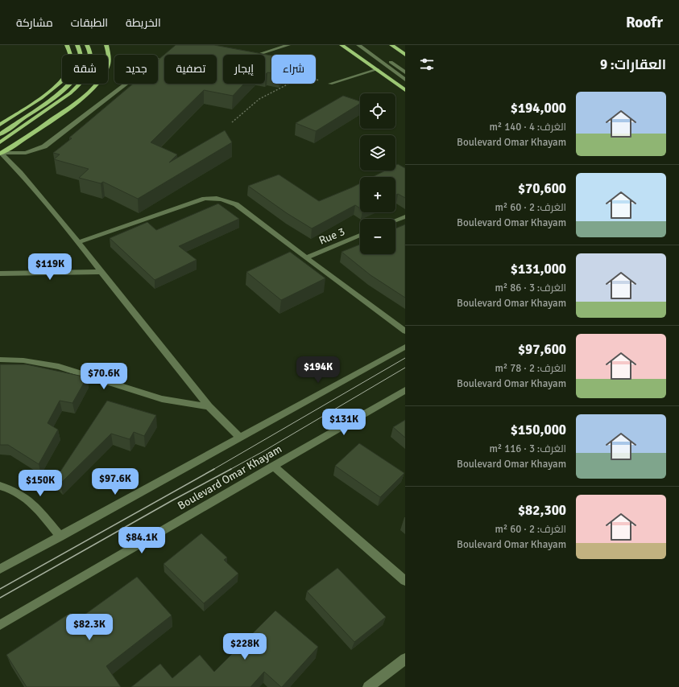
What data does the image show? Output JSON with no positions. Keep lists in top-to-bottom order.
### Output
{
  "streets": {
    "street": ["Rue 3", "Boulevard Omar Khayam"]
  },
  "page": {
    "header": "Roofr",
    "nav": ["الخريطة", "الطبقات", "مشاركة"],
    "heading": "العقارات: 9",
    "chip": [
      "شراء",
      "إيجار",
      "تصفية",
      "جديد",
      "شقة"
    ],
    "list": [
      {
        "name": "$194,000",
        "note": "الغرف: 4 · 140 m² · Boulevard Omar Khayam"
      },
      {
        "name": "$70,600",
        "note": "الغرف: 2 · 60 m² · Boulevard Omar Khayam"
      },
      {
        "name": "$131,000",
        "note": "الغرف: 3 · 86 m² · Boulevard Omar Khayam"
      },
      {
        "name": "$97,600",
        "note": "الغرف: 2 · 78 m² · Boulevard Omar Khayam"
      },
      {
        "name": "$150,000",
        "note": "الغرف: 3 · 116 m² · Boulevard Omar Khayam"
      },
      {
        "name": "$82,300",
        "note": "الغرف: 2 · 60 m² · Boulevard Omar Khayam"
      }
    ],
    "map_buttons": ["+", "−"],
    "price": [
      "$119K",
      "$194K",
      "$70.6K",
      "$131K",
      "$97.6K",
      "$150K",
      "$84.1K",
      "$82.3K",
      "$228K"
    ]
  }
}
